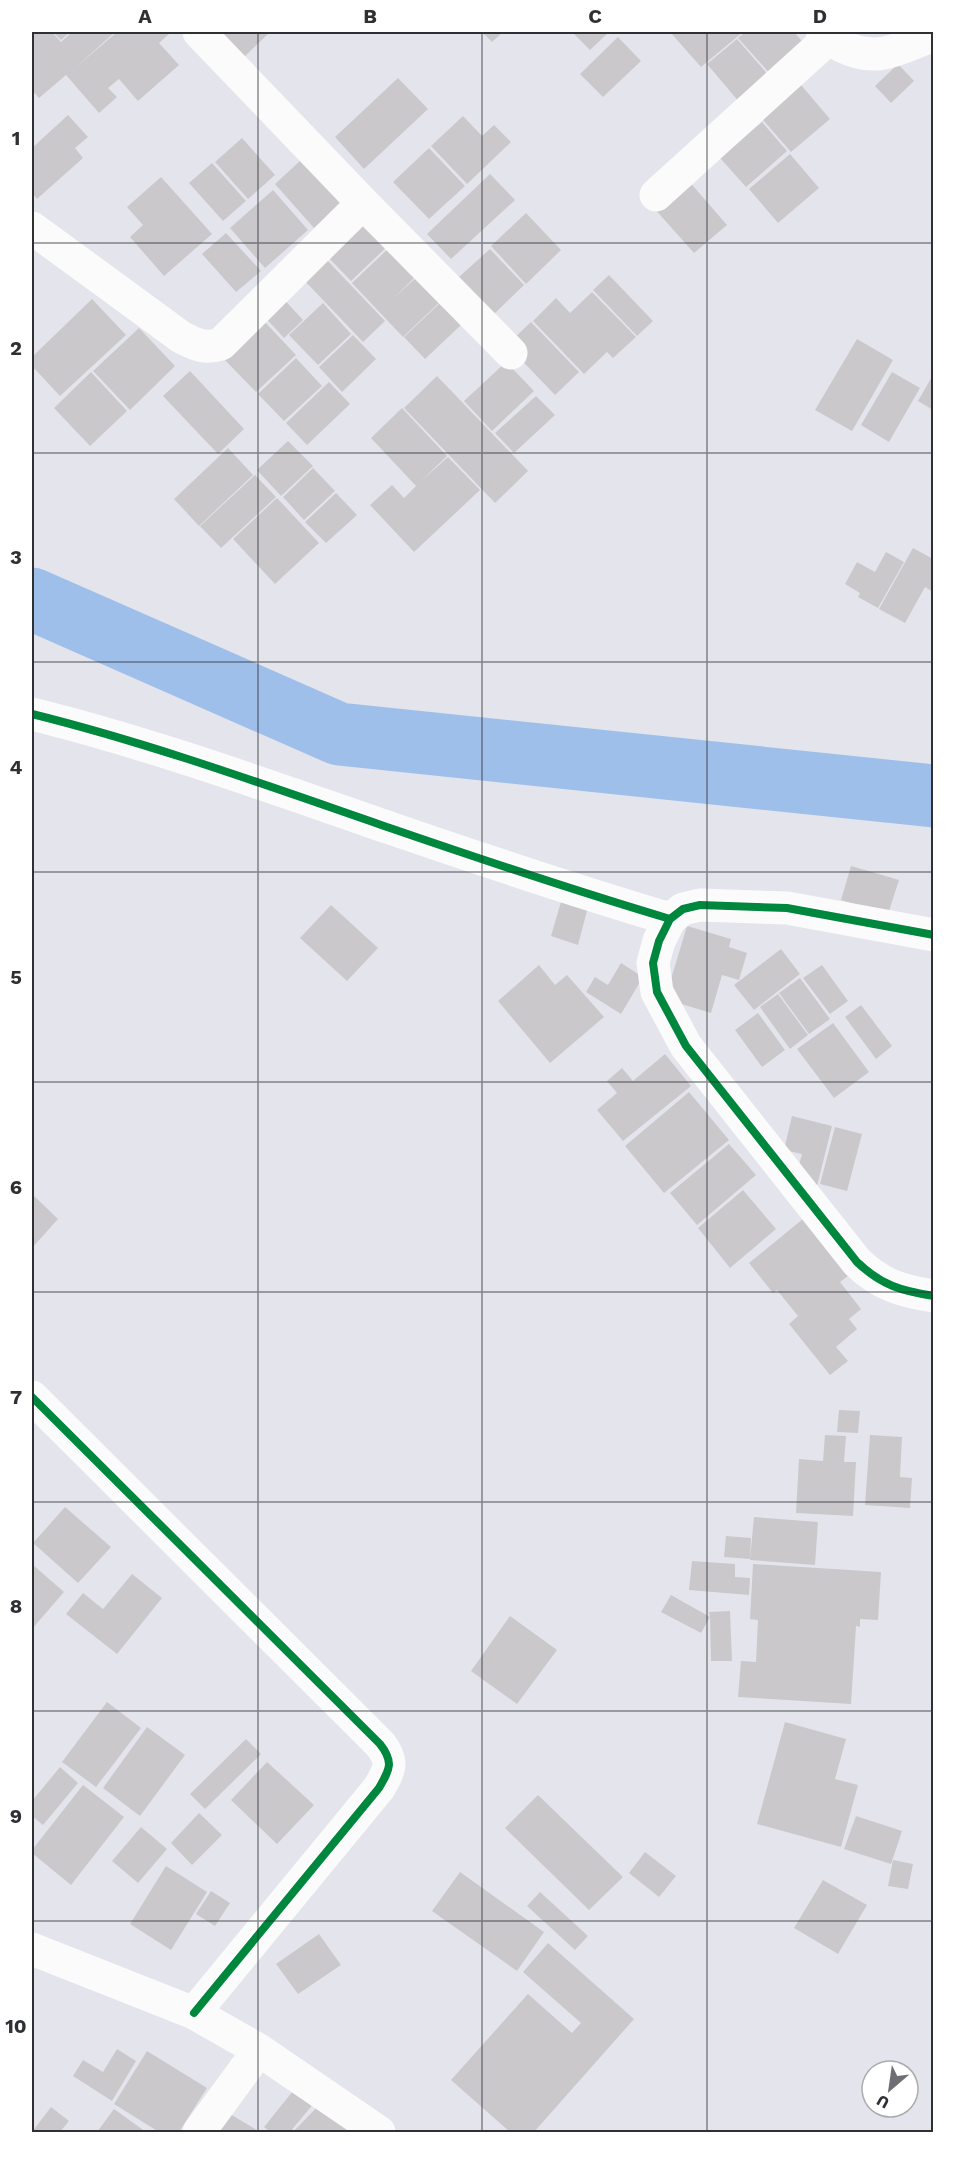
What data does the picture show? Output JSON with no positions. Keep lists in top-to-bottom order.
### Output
{
  "north": "bottom left",
  "grid": {
    "columns": [
      "A",
      "B",
      "C",
      "D"
    ],
    "rows": [
      "1",
      "2",
      "3",
      "4",
      "5",
      "6",
      "7",
      "8",
      "9",
      "10"
    ]
  }
}
